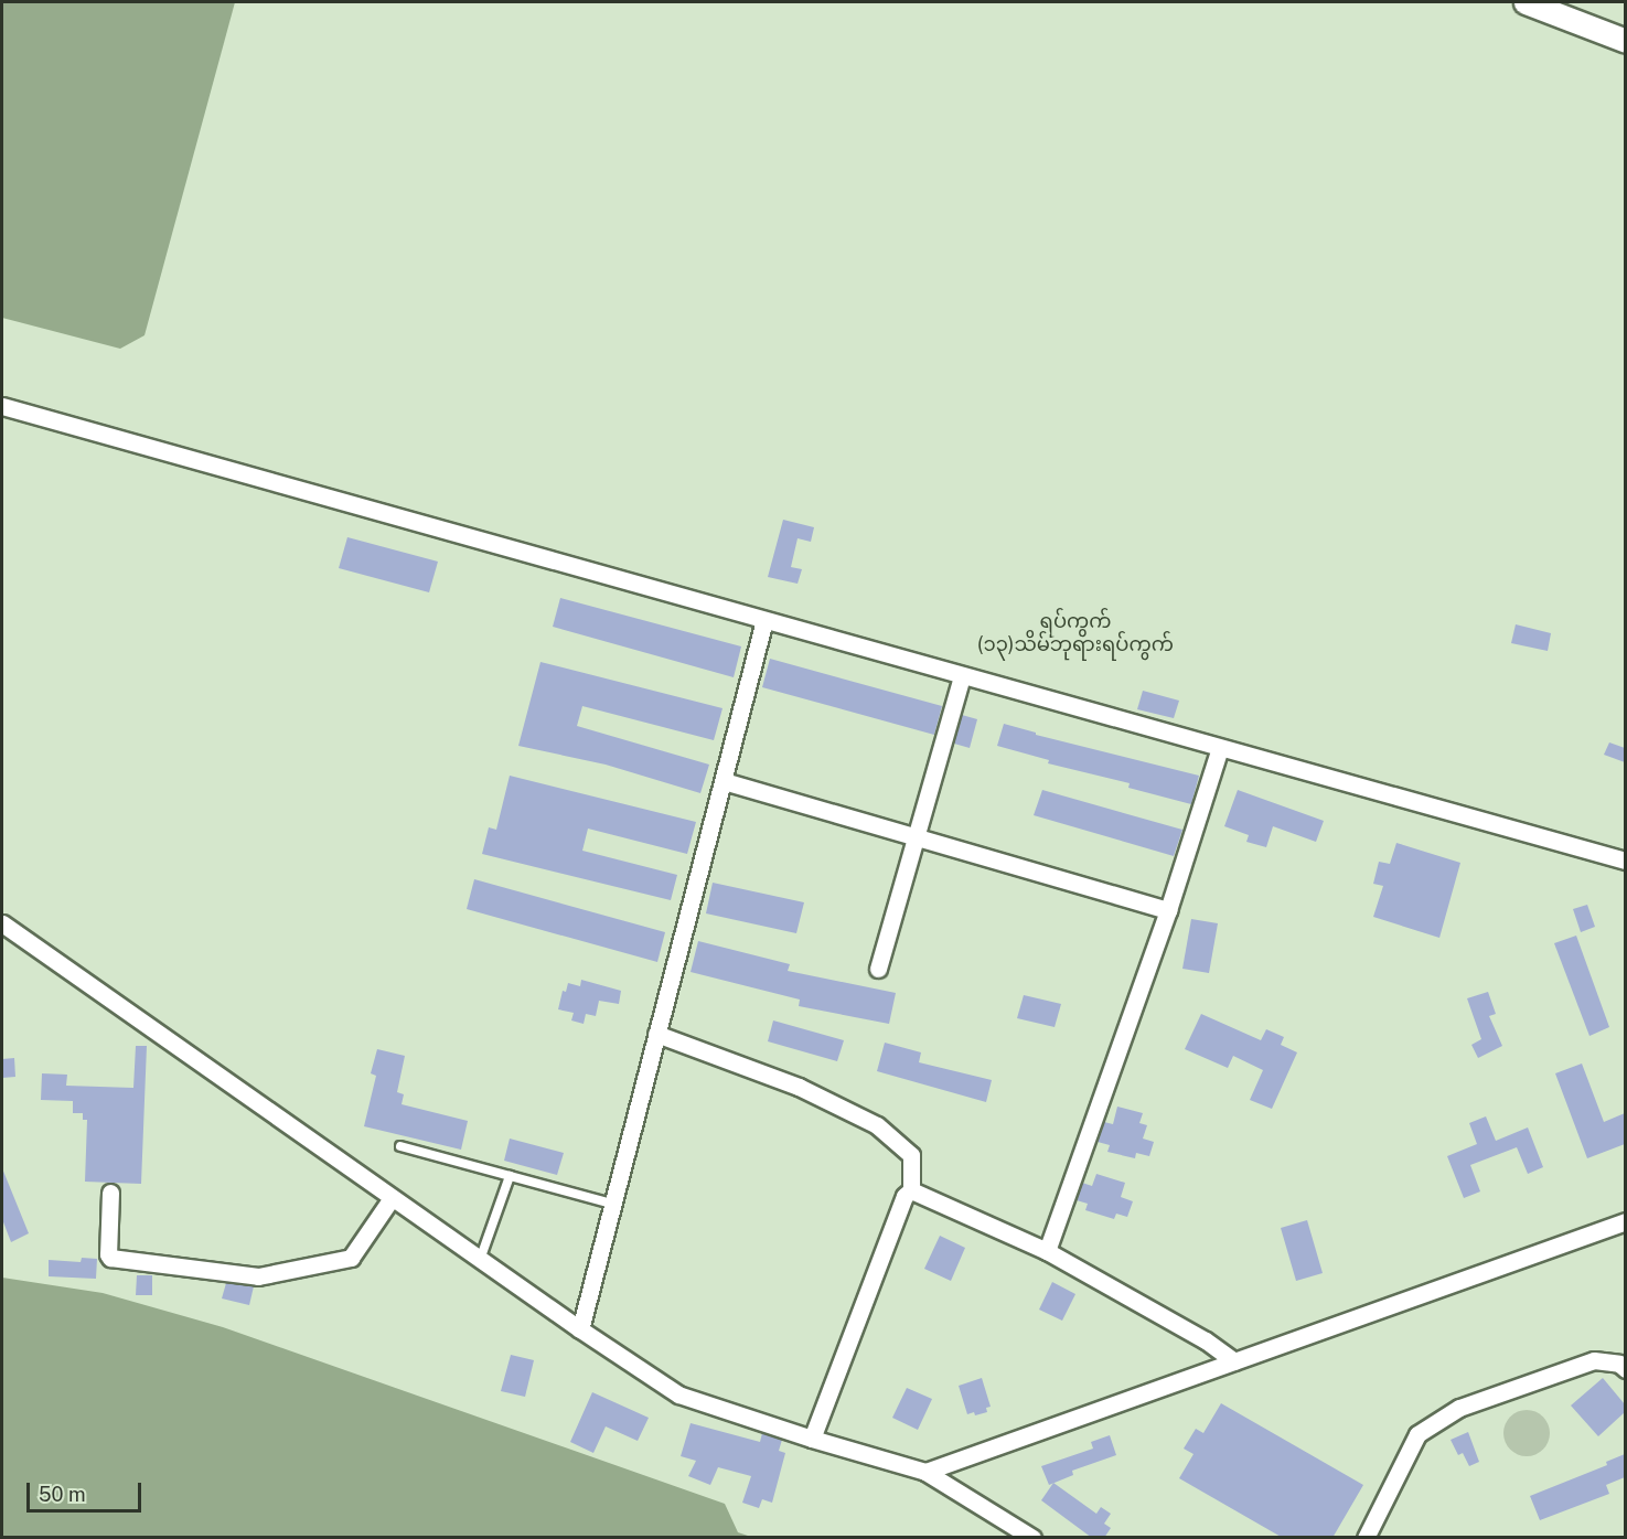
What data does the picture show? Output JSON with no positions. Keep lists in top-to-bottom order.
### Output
{
  "districts": ["ရပ်ကွက် (၁၃)သိမ်ဘုရားရပ်ကွက်"],
  "scale_bar": "50 m"
}
